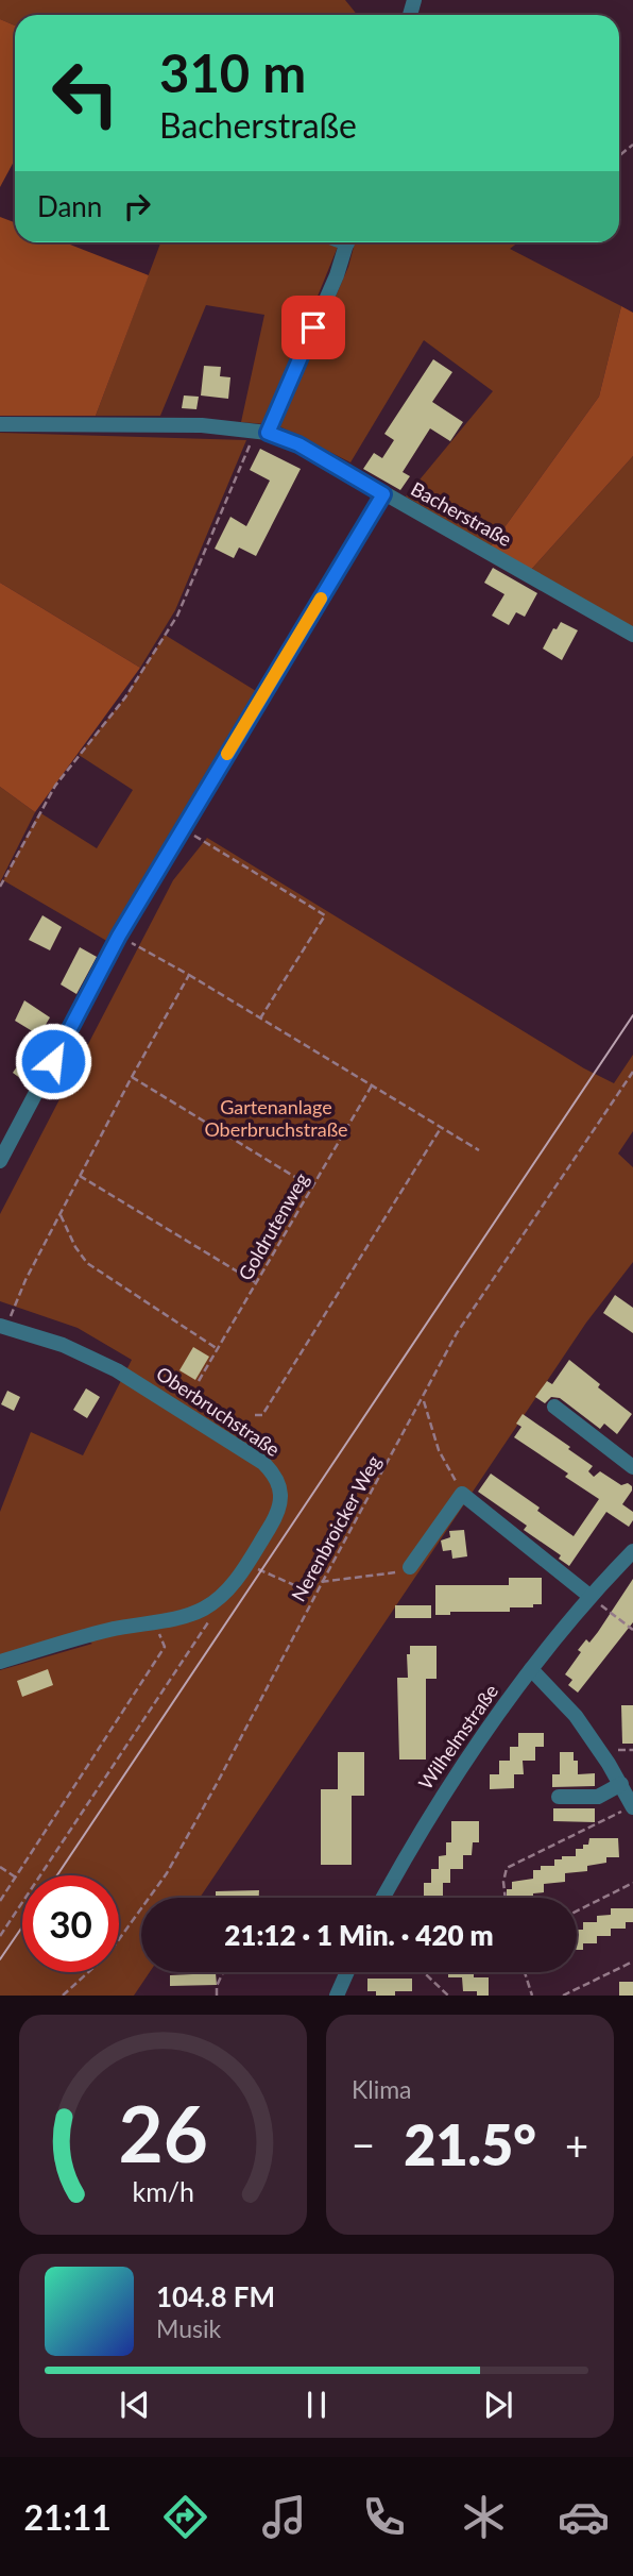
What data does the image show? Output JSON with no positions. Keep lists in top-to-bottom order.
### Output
{
  "streets": {
    "street": ["Bacherstraße", "Oberbruchstraße", "Wilhelmstraße"],
    "path": ["Goldrutenweg", "Nerenbroicker Weg"]
  },
  "parks": ["Gartenanlage Oberbruchstraße"],
  "page": {
    "turn": ["310 m", "Bacherstraße"],
    "then": "Dann",
    "limit": "30",
    "trip": "21:12 · 1 Min. · 420 m",
    "tile": "Klima",
    "heat": ["−", "21.5°", "+"],
    "song": ["104.8 FM", "Musik"],
    "tabs": "21:11",
    "gauge": ["26", "km/h"]
  }
}
